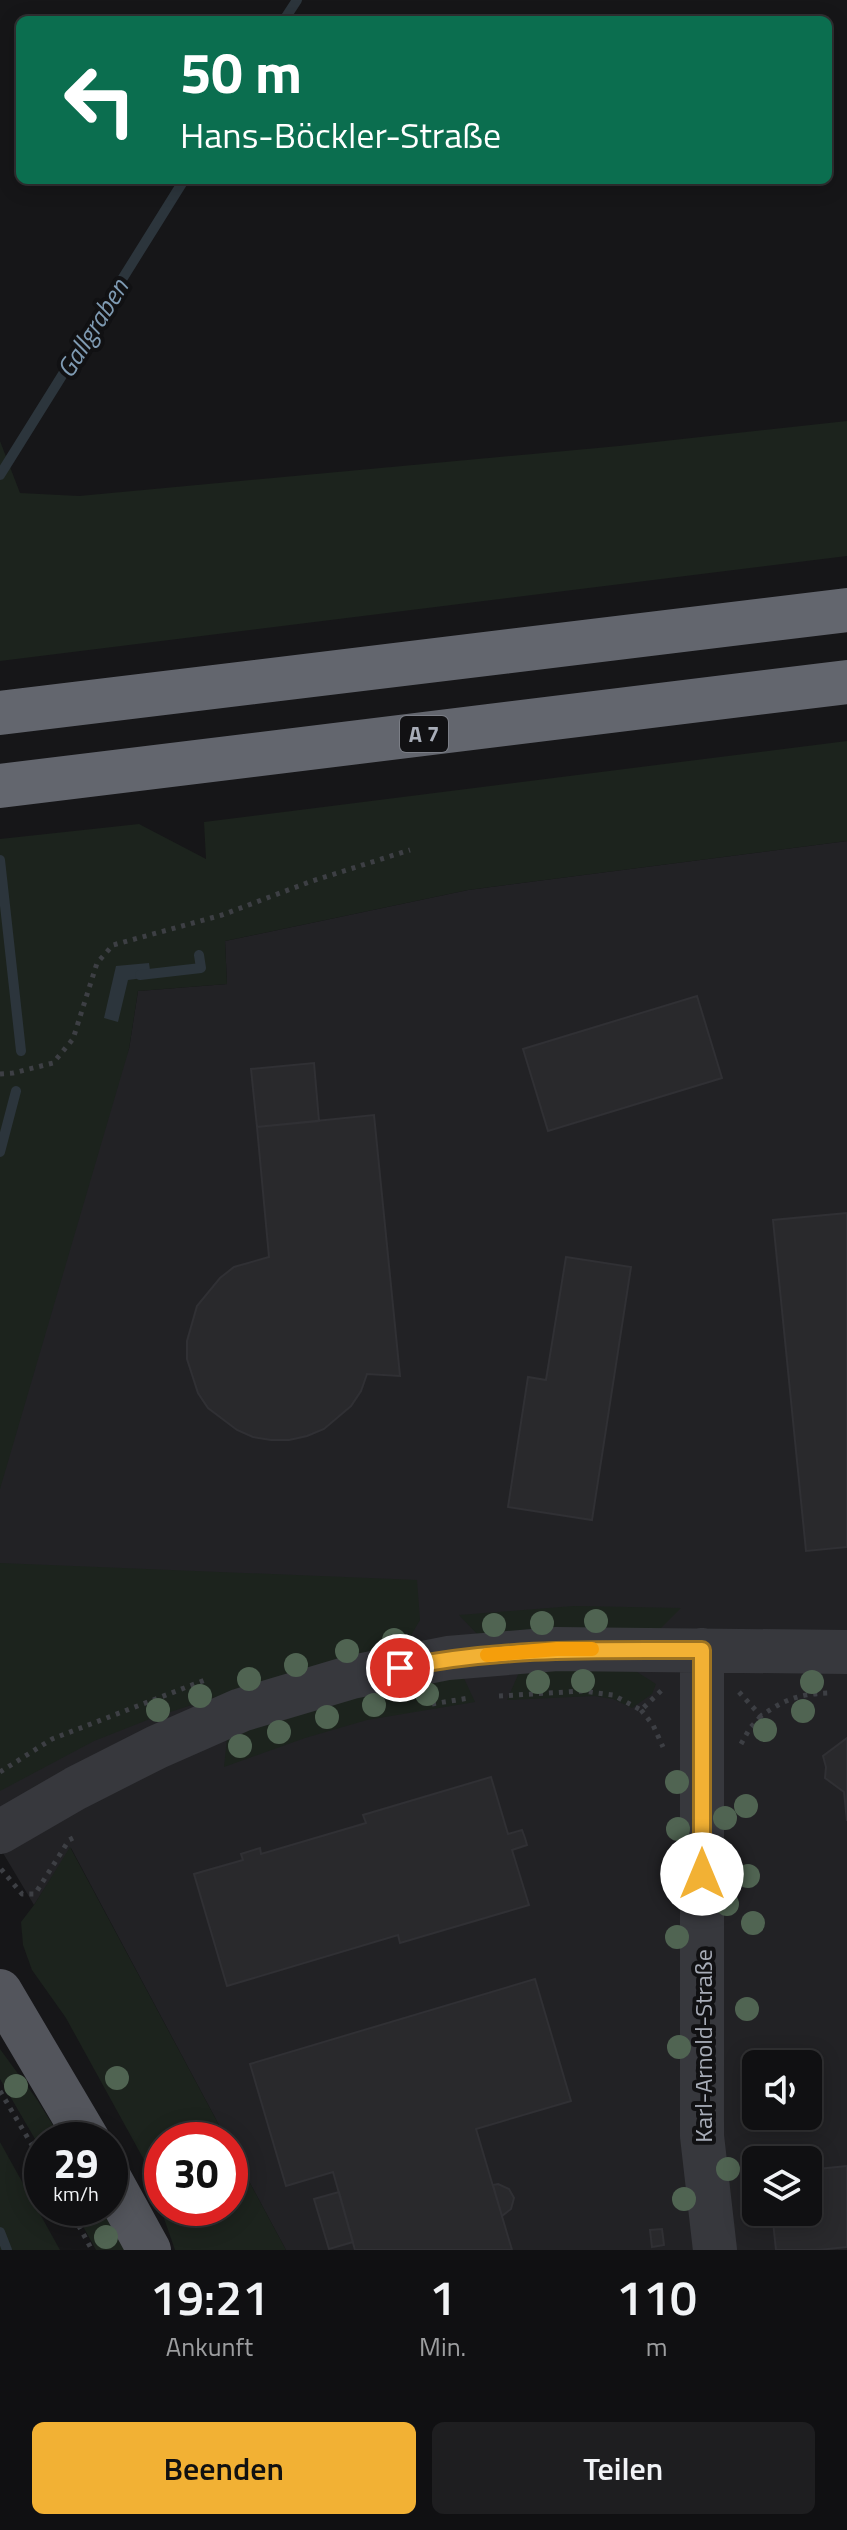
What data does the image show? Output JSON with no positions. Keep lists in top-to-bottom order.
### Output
{
  "streets": {
    "highway": ["A 7"],
    "street": ["Karl-Arnold-Straße"]
  },
  "water": ["Gallgraben"],
  "page": {
    "turn": ["50 m", "Hans-Böckler-Straße"],
    "speed": "29 km/h",
    "limit": "30",
    "eta": [
      "19:21",
      "Ankunft",
      "1",
      "Min.",
      "110",
      "m"
    ],
    "buttons": ["Beenden", "Teilen"]
  }
}
